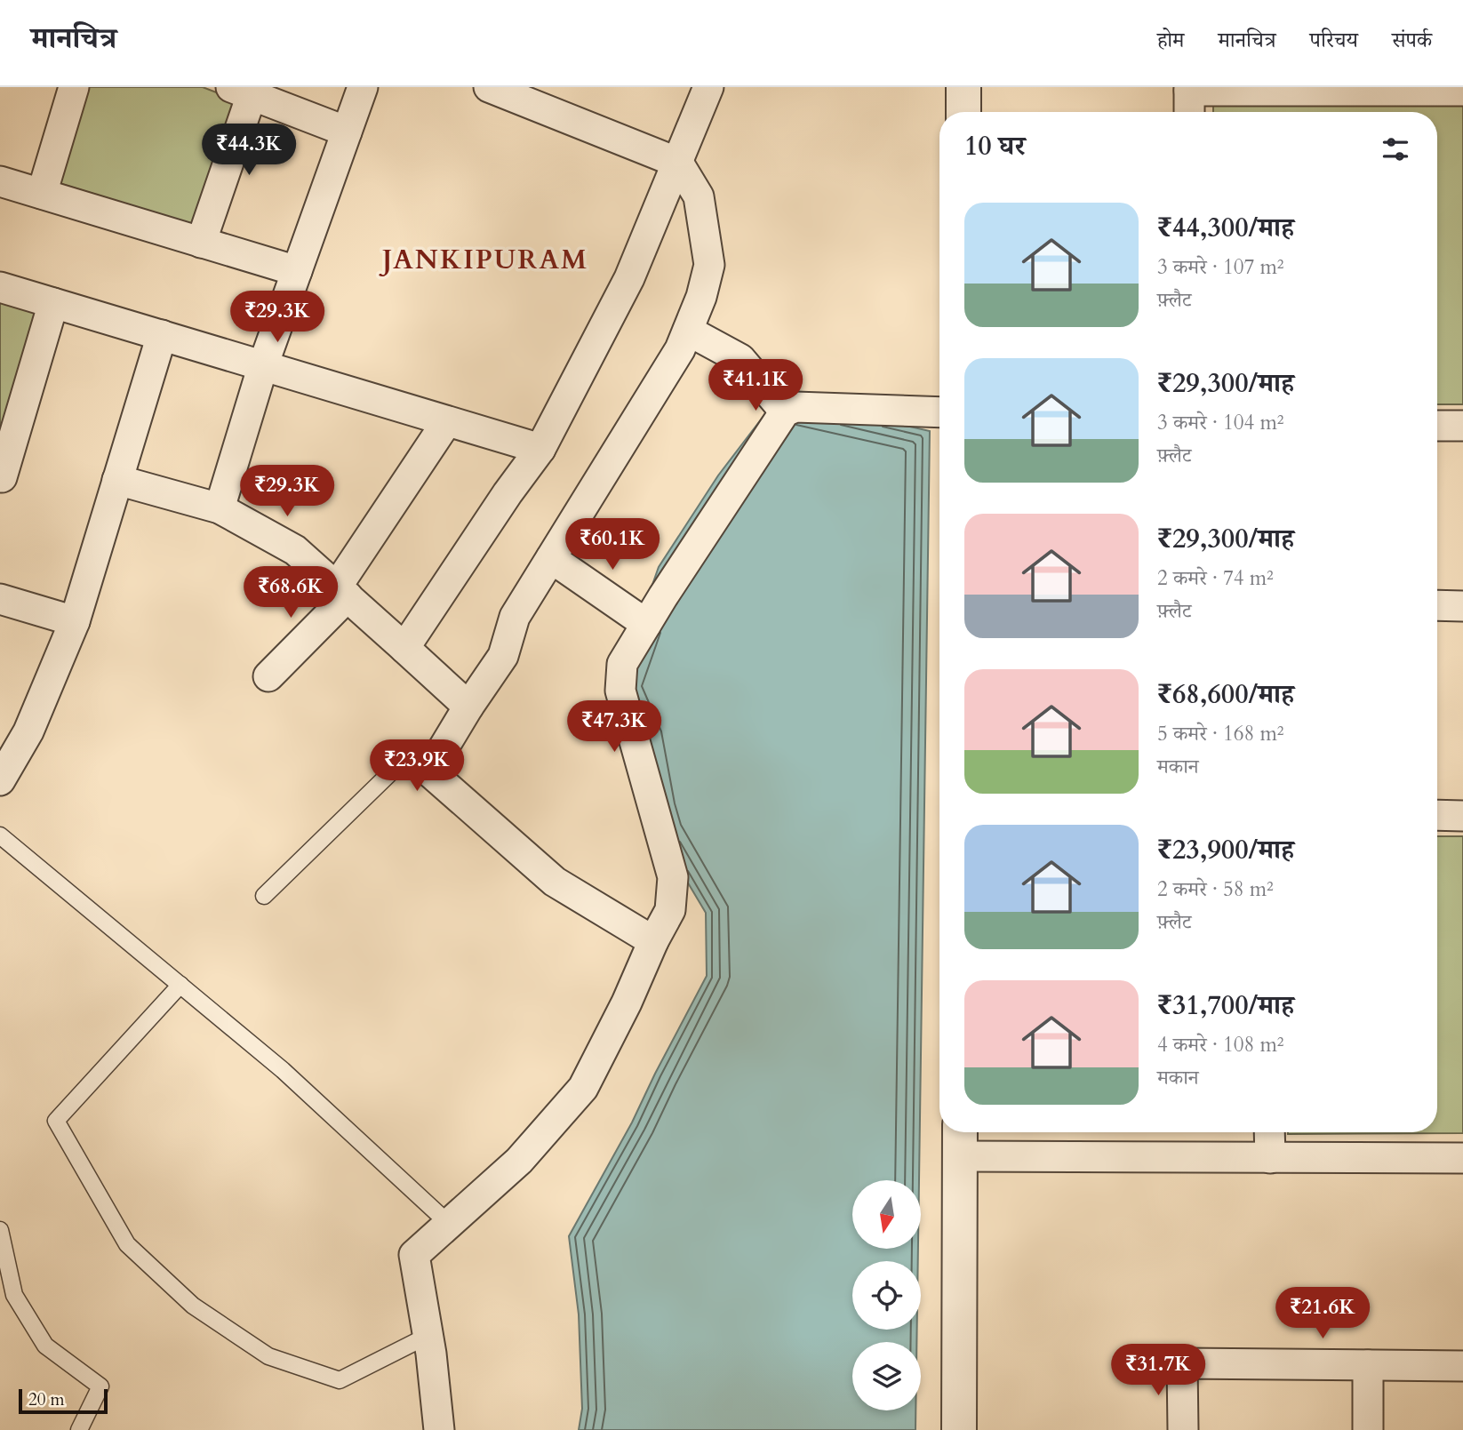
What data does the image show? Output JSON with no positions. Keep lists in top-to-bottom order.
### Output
{
  "districts": ["JANKIPURAM"],
  "scale_bar": "20 m",
  "north": "bottom",
  "page": {
    "header": "मानचित्र",
    "nav": [
      "होम",
      "मानचित्र",
      "परिचय",
      "संपर्क"
    ],
    "heading": "10 घर",
    "price": [
      "₹44.3K",
      "₹29.3K",
      "₹41.1K",
      "₹29.3K",
      "₹60.1K",
      "₹68.6K",
      "₹47.3K",
      "₹23.9K",
      "₹21.6K",
      "₹31.7K"
    ],
    "list": [
      {
        "name": "₹44,300/माह",
        "note": "3 कमरे · 107 m² · फ़्लैट"
      },
      {
        "name": "₹29,300/माह",
        "note": "3 कमरे · 104 m² · फ़्लैट"
      },
      {
        "name": "₹29,300/माह",
        "note": "2 कमरे · 74 m² · फ़्लैट"
      },
      {
        "name": "₹68,600/माह",
        "note": "5 कमरे · 168 m² · मकान"
      },
      {
        "name": "₹23,900/माह",
        "note": "2 कमरे · 58 m² · फ़्लैट"
      },
      {
        "name": "₹31,700/माह",
        "note": "4 कमरे · 108 m² · मकान"
      }
    ],
    "scale": "20 m"
  }
}
